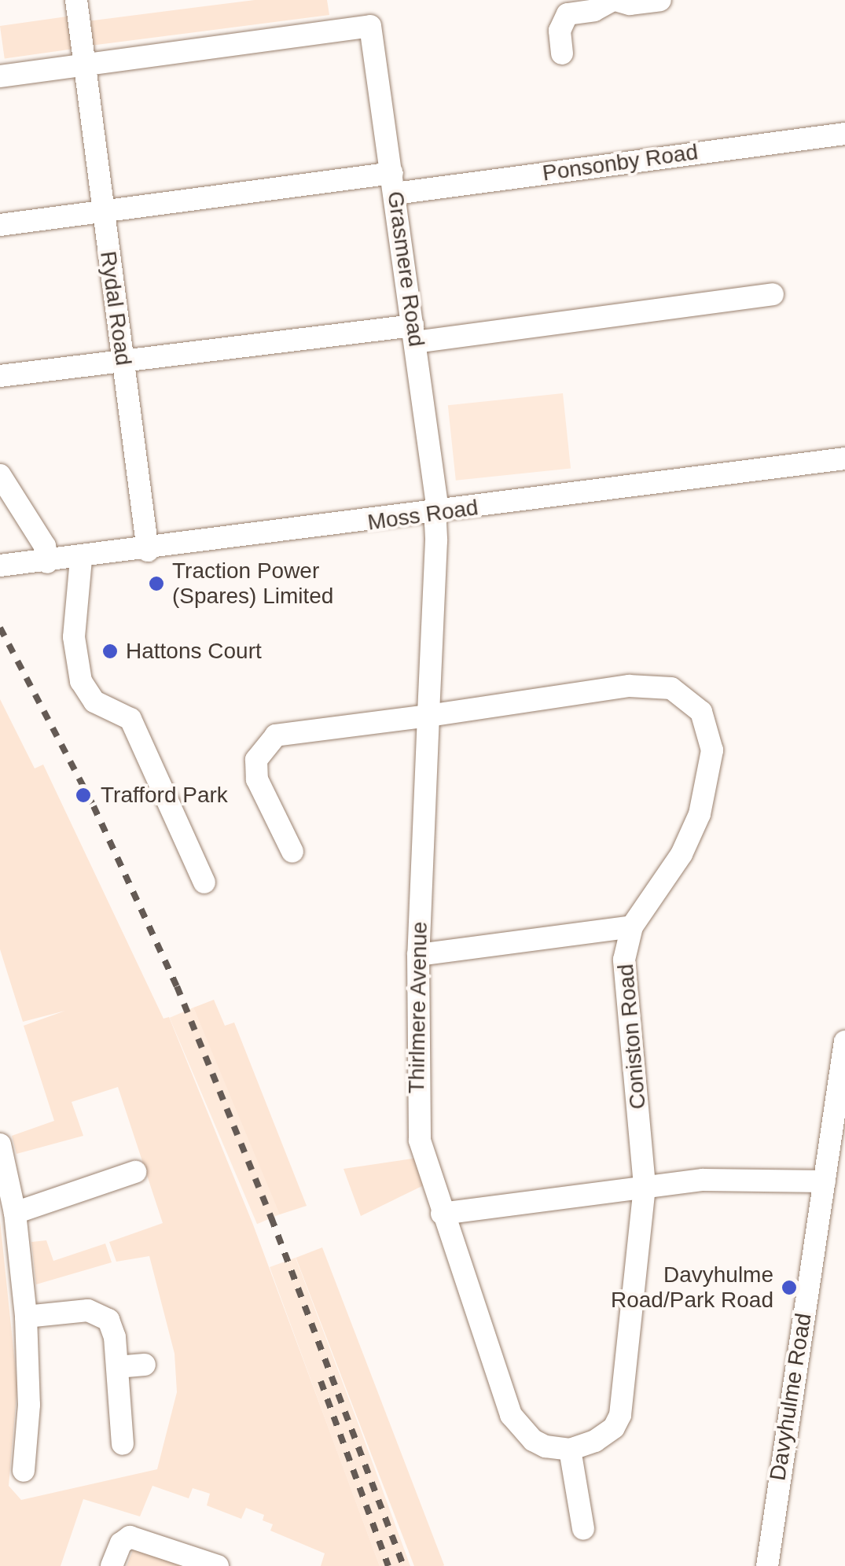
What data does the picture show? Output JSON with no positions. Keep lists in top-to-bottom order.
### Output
{
  "streets": {
    "street": [
      "Ponsonby Road",
      "Grasmere Road",
      "Rydal Road",
      "Moss Road",
      "Thirlmere Avenue",
      "Coniston Road",
      "Davyhulme Road"
    ]
  },
  "crossings": [
    ["Ponsonby Road", "Grasmere Road"],
    ["Ponsonby Road", "Rydal Road"],
    ["Grasmere Road", "Rydal Road"],
    ["Grasmere Road", "Moss Road"],
    ["Grasmere Road", "Thirlmere Avenue"],
    ["Rydal Road", "Moss Road"],
    ["Moss Road", "Thirlmere Avenue"],
    ["Thirlmere Avenue", "Coniston Road"]
  ],
  "places": [
    "Traction Power (Spares) Limited",
    "Hattons Court",
    "Trafford Park",
    "Davyhulme Road/Park Road"
  ]
}
